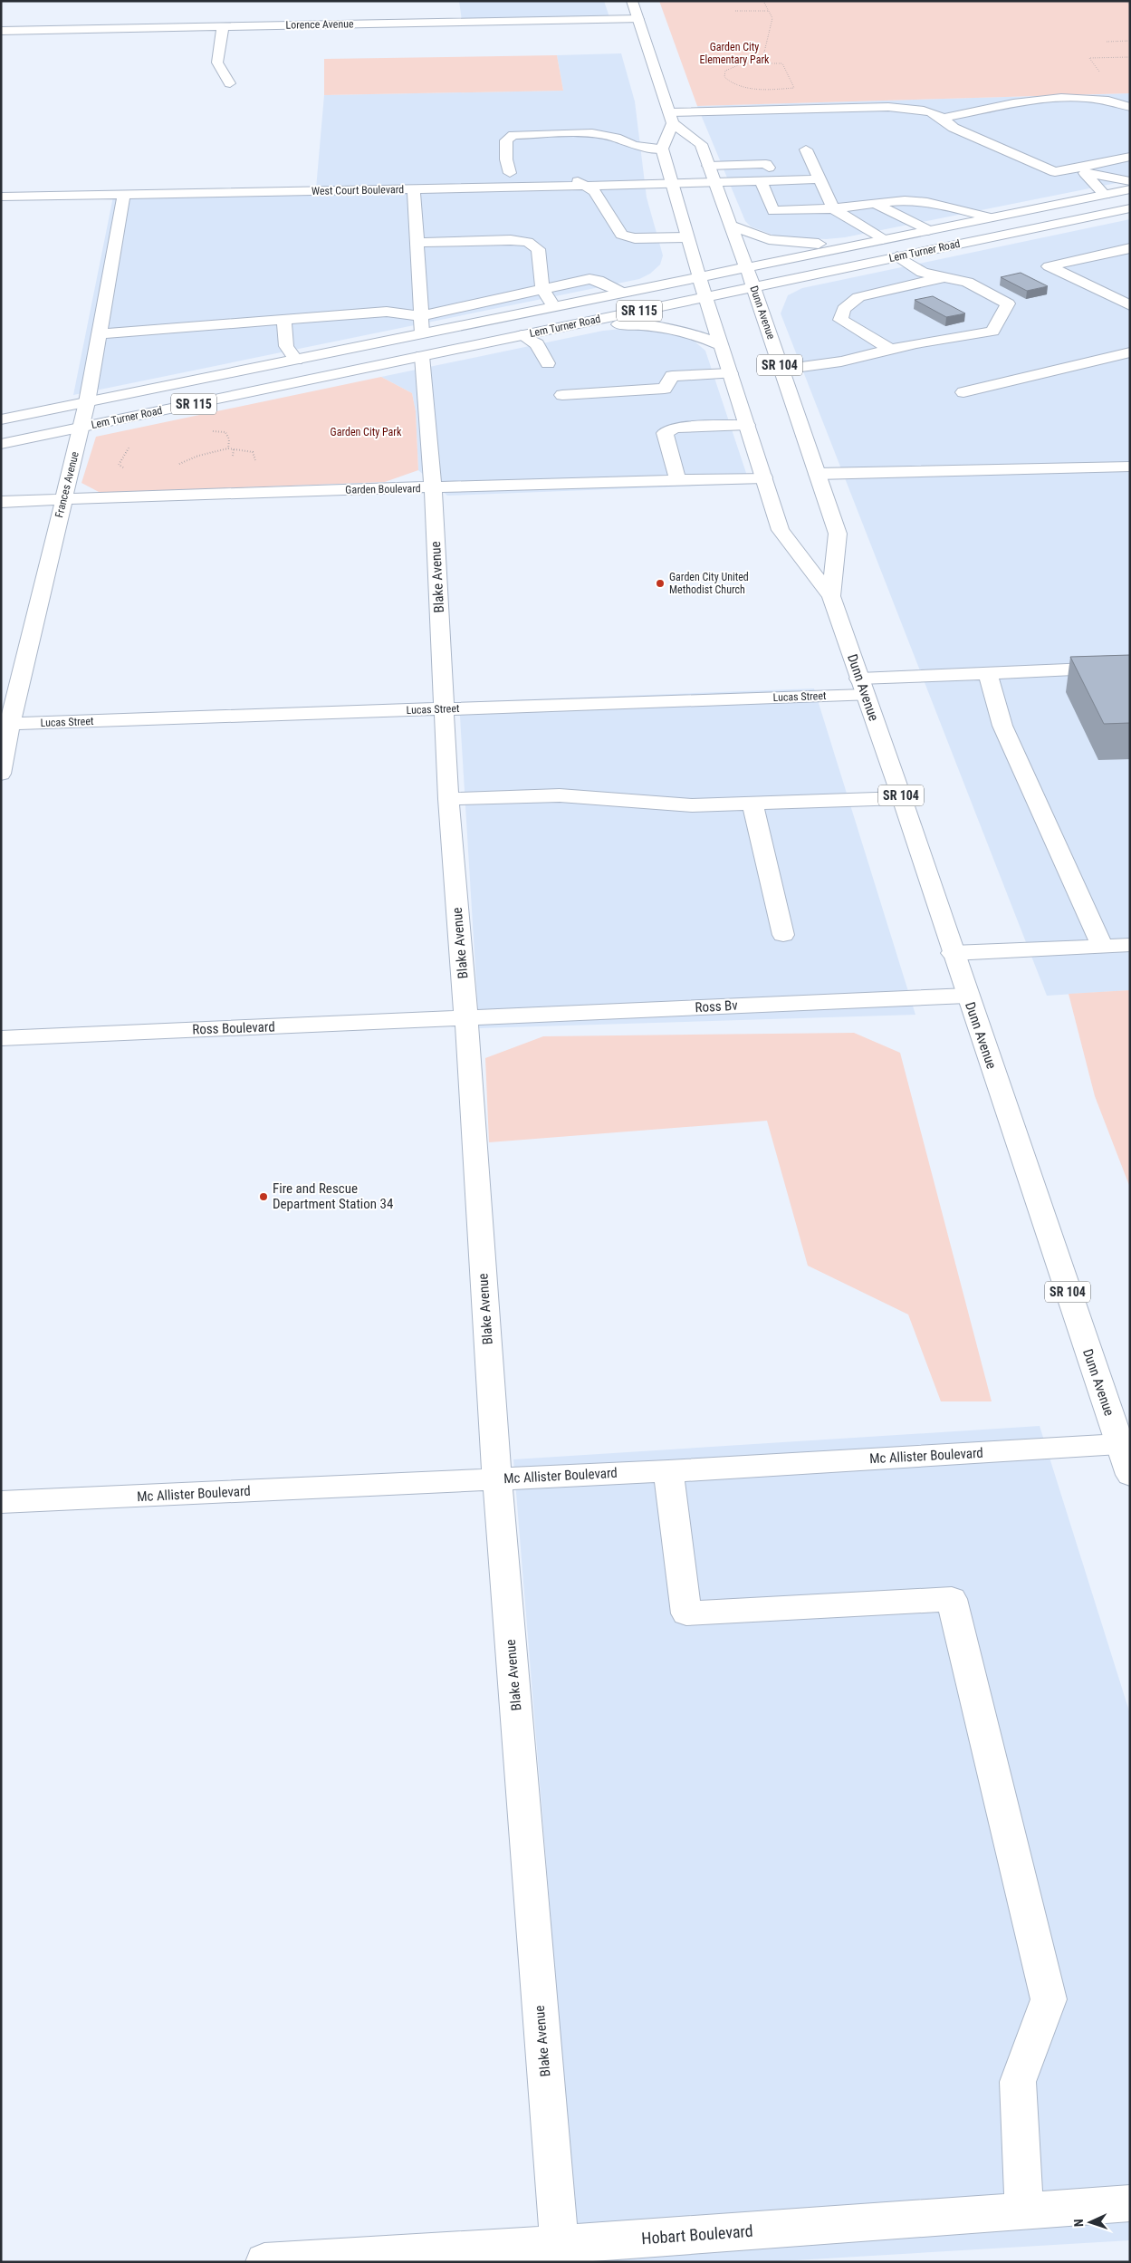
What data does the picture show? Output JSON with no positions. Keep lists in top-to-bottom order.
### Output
{
  "streets": {
    "street": [
      "Lorence Avenue",
      "West Court Boulevard",
      "Lem Turner Road",
      "SR 115",
      "Dunn Avenue",
      "SR 104",
      "Frances Avenue",
      "Garden Boulevard",
      "Blake Avenue",
      "Lucas Street",
      "Ross Bv",
      "Ross Boulevard",
      "Mc Allister Boulevard",
      "Hobart Boulevard"
    ]
  },
  "crossings": [
    ["West Court Boulevard", "Dunn Avenue"],
    ["West Court Boulevard", "Frances Avenue"],
    ["West Court Boulevard", "Blake Avenue"],
    ["Lem Turner Road", "Dunn Avenue"],
    ["Lem Turner Road", "Frances Avenue"],
    ["Lem Turner Road", "Blake Avenue"],
    ["Dunn Avenue", "Garden Boulevard"],
    ["Dunn Avenue", "Lucas Street"],
    ["Dunn Avenue", "Ross Bv"],
    ["Dunn Avenue", "Mc Allister Boulevard"],
    ["Frances Avenue", "Garden Boulevard"],
    ["Frances Avenue", "Lucas Street"],
    ["Garden Boulevard", "Blake Avenue"],
    ["Blake Avenue", "Lucas Street"],
    ["Blake Avenue", "Ross Bv"],
    ["Blake Avenue", "Ross Boulevard"],
    ["Blake Avenue", "Mc Allister Boulevard"],
    ["Blake Avenue", "Hobart Boulevard"],
    ["Ross Bv", "Ross Boulevard"]
  ],
  "parks": ["Garden City Elementary Park", "Garden City Park"],
  "places": ["Garden City United Methodist Church", "Fire and Rescue Department Station 34"],
  "north": "left"
}
